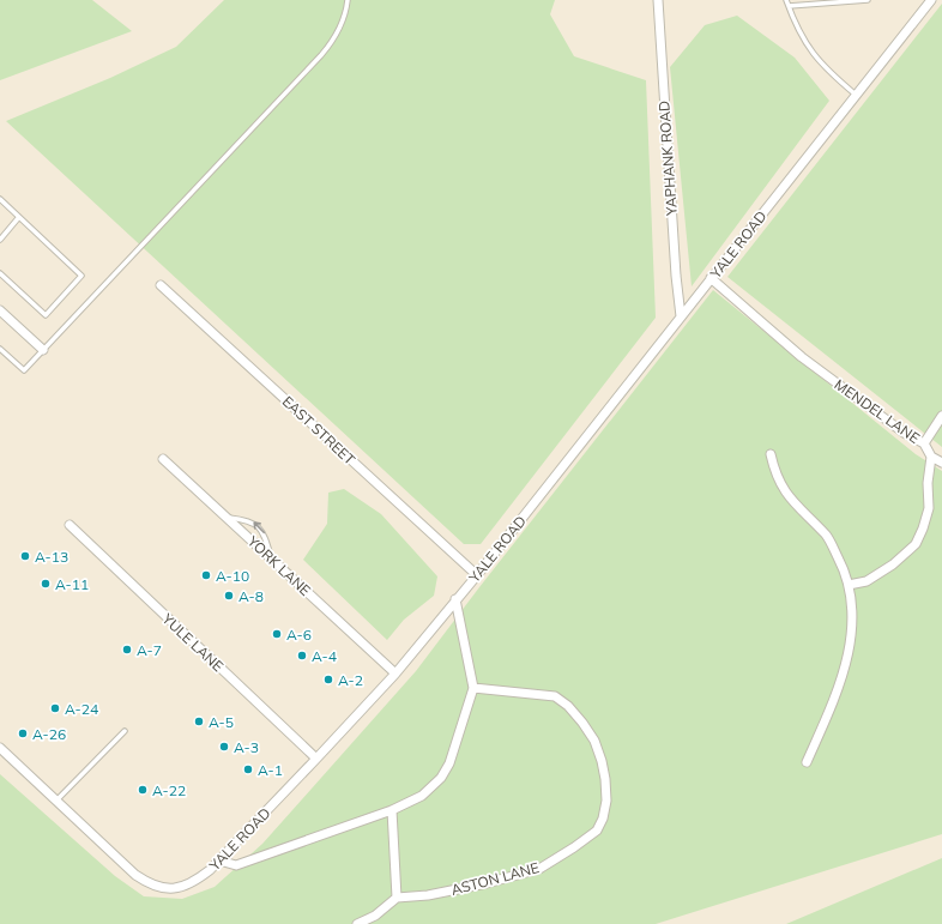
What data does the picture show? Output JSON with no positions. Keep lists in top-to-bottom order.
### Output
{
  "streets": {
    "street": [
      "YAPHANK ROAD",
      "YALE ROAD",
      "MENDEL LANE",
      "EAST STREET",
      "YORK LANE",
      "YULE LANE",
      "ASTON LANE"
    ]
  },
  "crossings": [
    ["YAPHANK ROAD", "YALE ROAD"],
    ["YALE ROAD", "MENDEL LANE"],
    ["YALE ROAD", "EAST STREET"],
    ["YALE ROAD", "YORK LANE"],
    ["YALE ROAD", "YULE LANE"]
  ],
  "places": [
    "A-13",
    "A-10",
    "A-11",
    "A-8",
    "A-6",
    "A-7",
    "A-4",
    "A-2",
    "A-24",
    "A-5",
    "A-26",
    "A-3",
    "A-1",
    "A-22"
  ]
}
